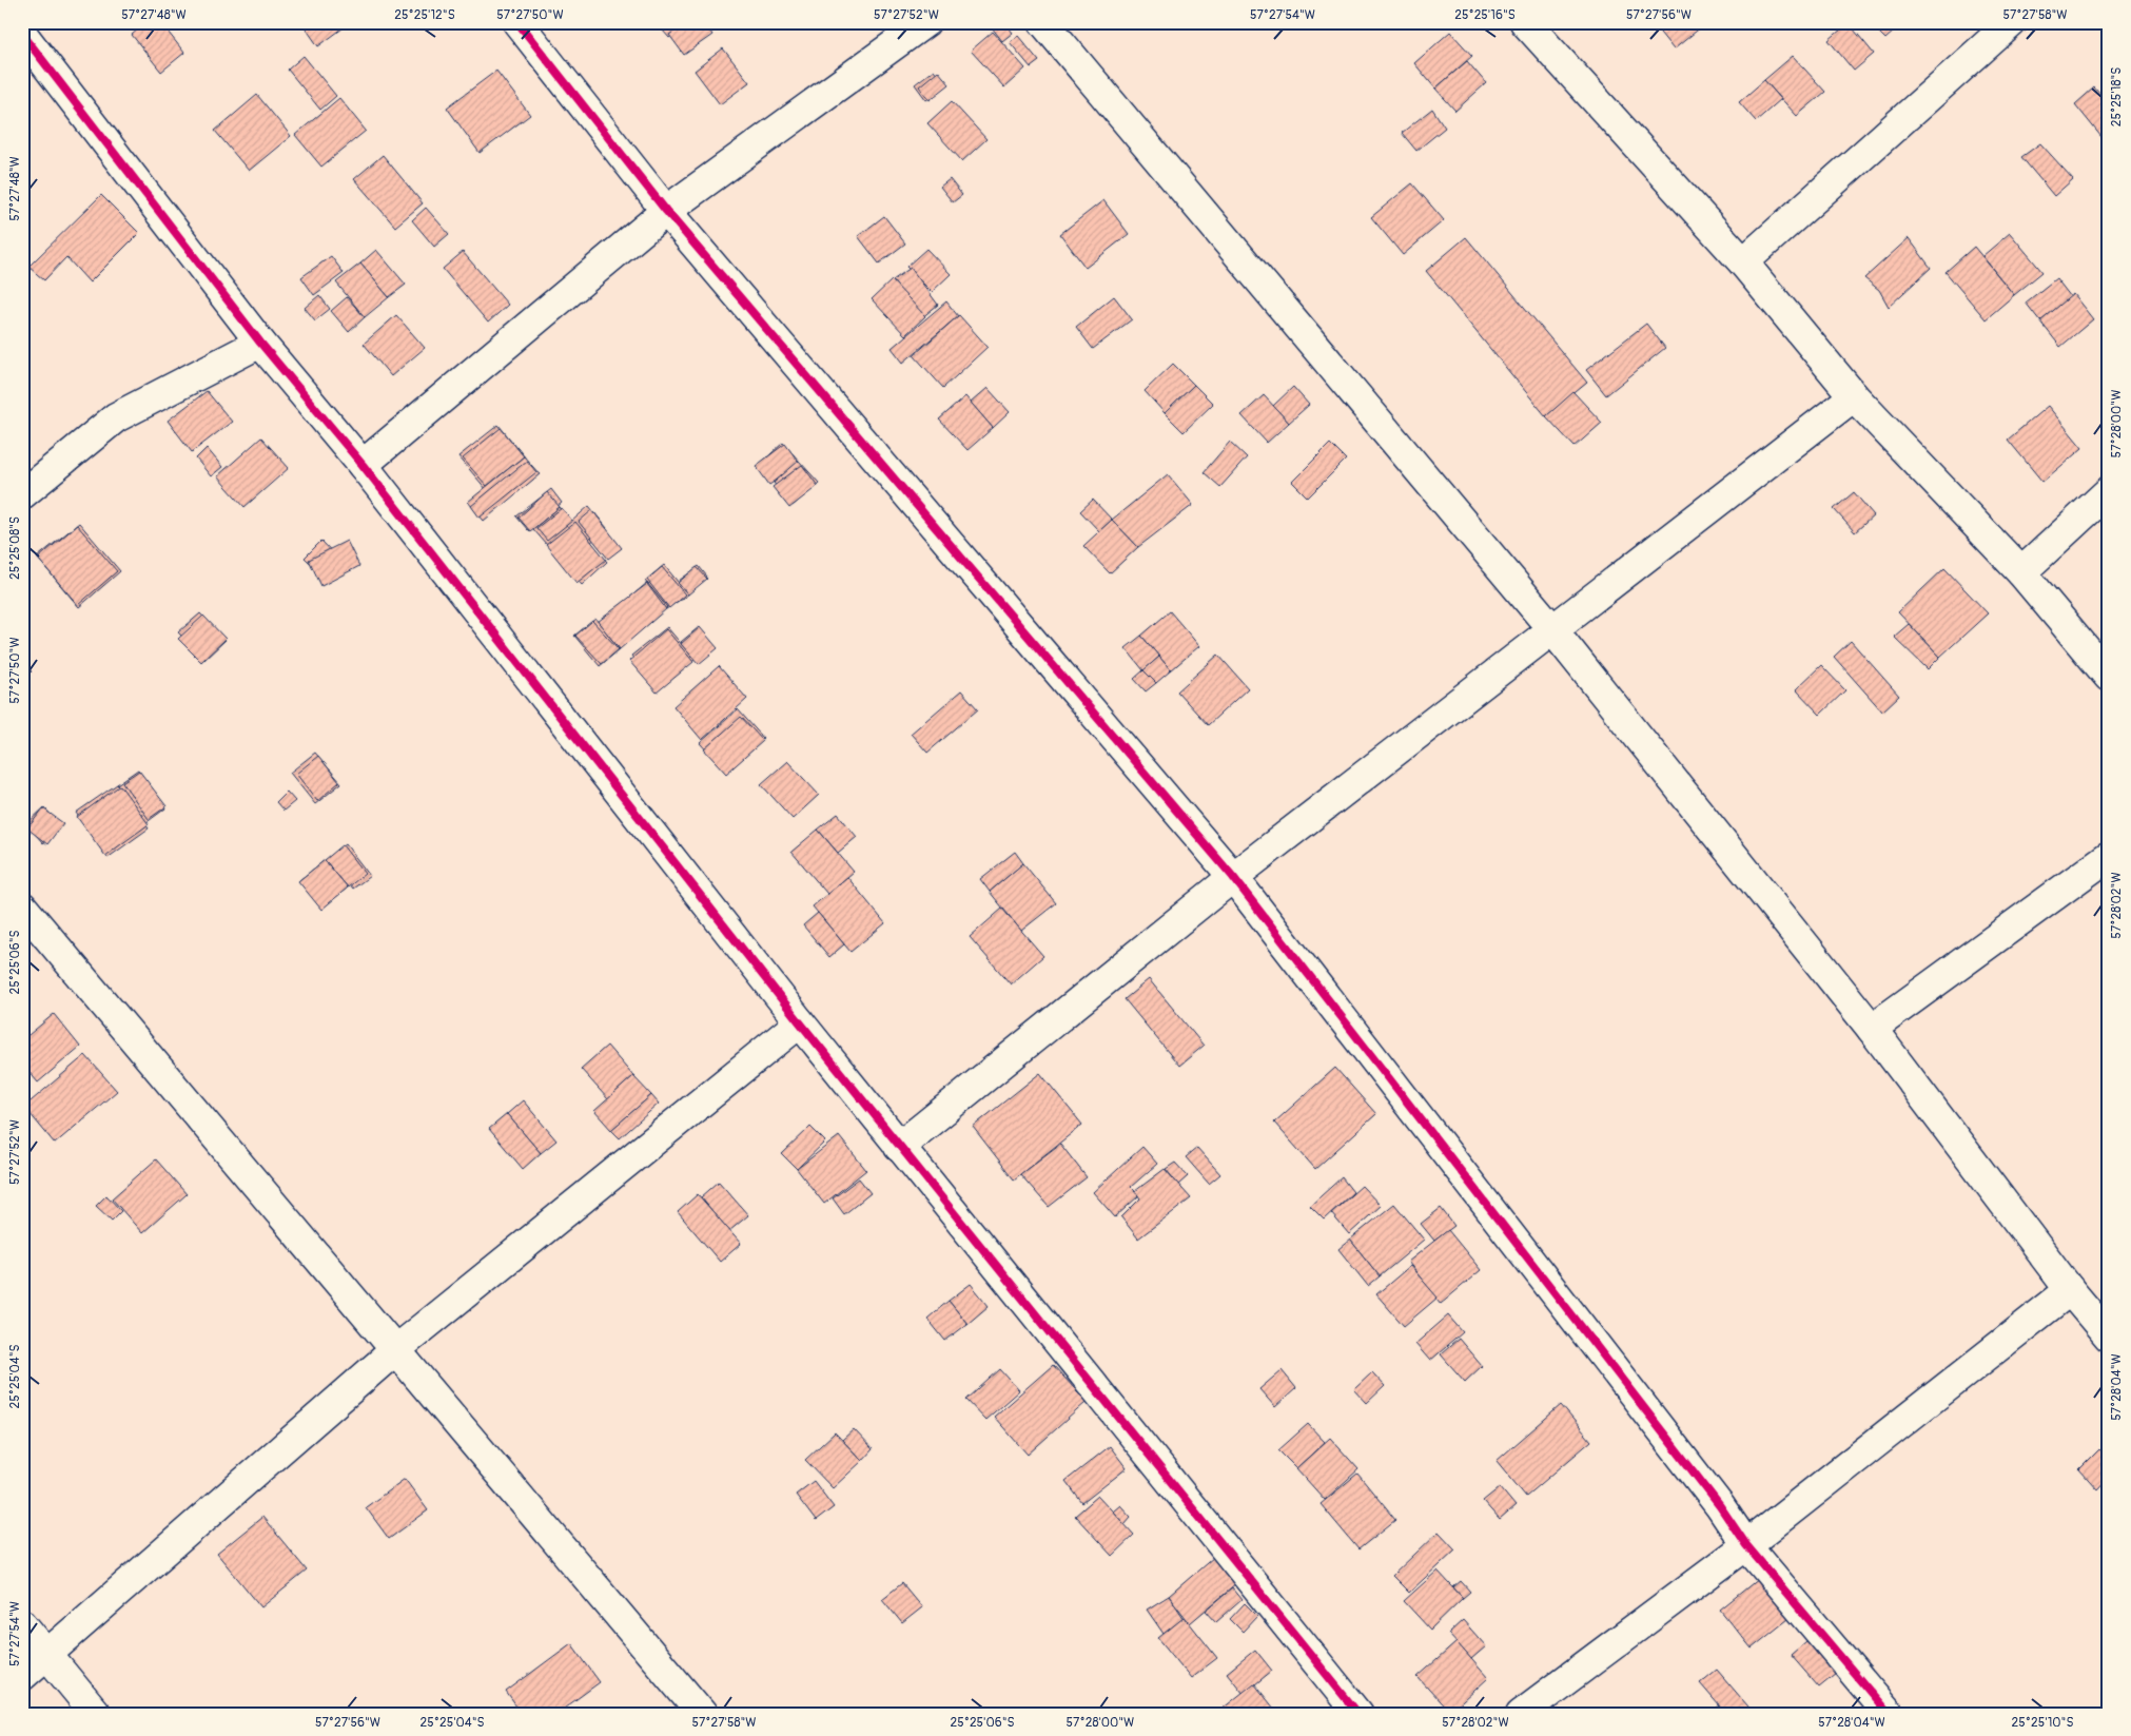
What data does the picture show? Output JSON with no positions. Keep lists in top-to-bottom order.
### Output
{
  "coordinates": [
    "57°27'48\"W",
    "25°25'12\"S",
    "57°27'50\"W",
    "57°27'52\"W",
    "57°27'54\"W",
    "25°25'16\"S",
    "57°27'56\"W",
    "57°27'58\"W",
    "25°25'18\"S",
    "57°28'00\"W",
    "25°25'08\"S",
    "57°28'02\"W",
    "25°25'06\"S",
    "25°25'04\"S",
    "57°28'04\"W",
    "25°25'10\"S"
  ]
}
